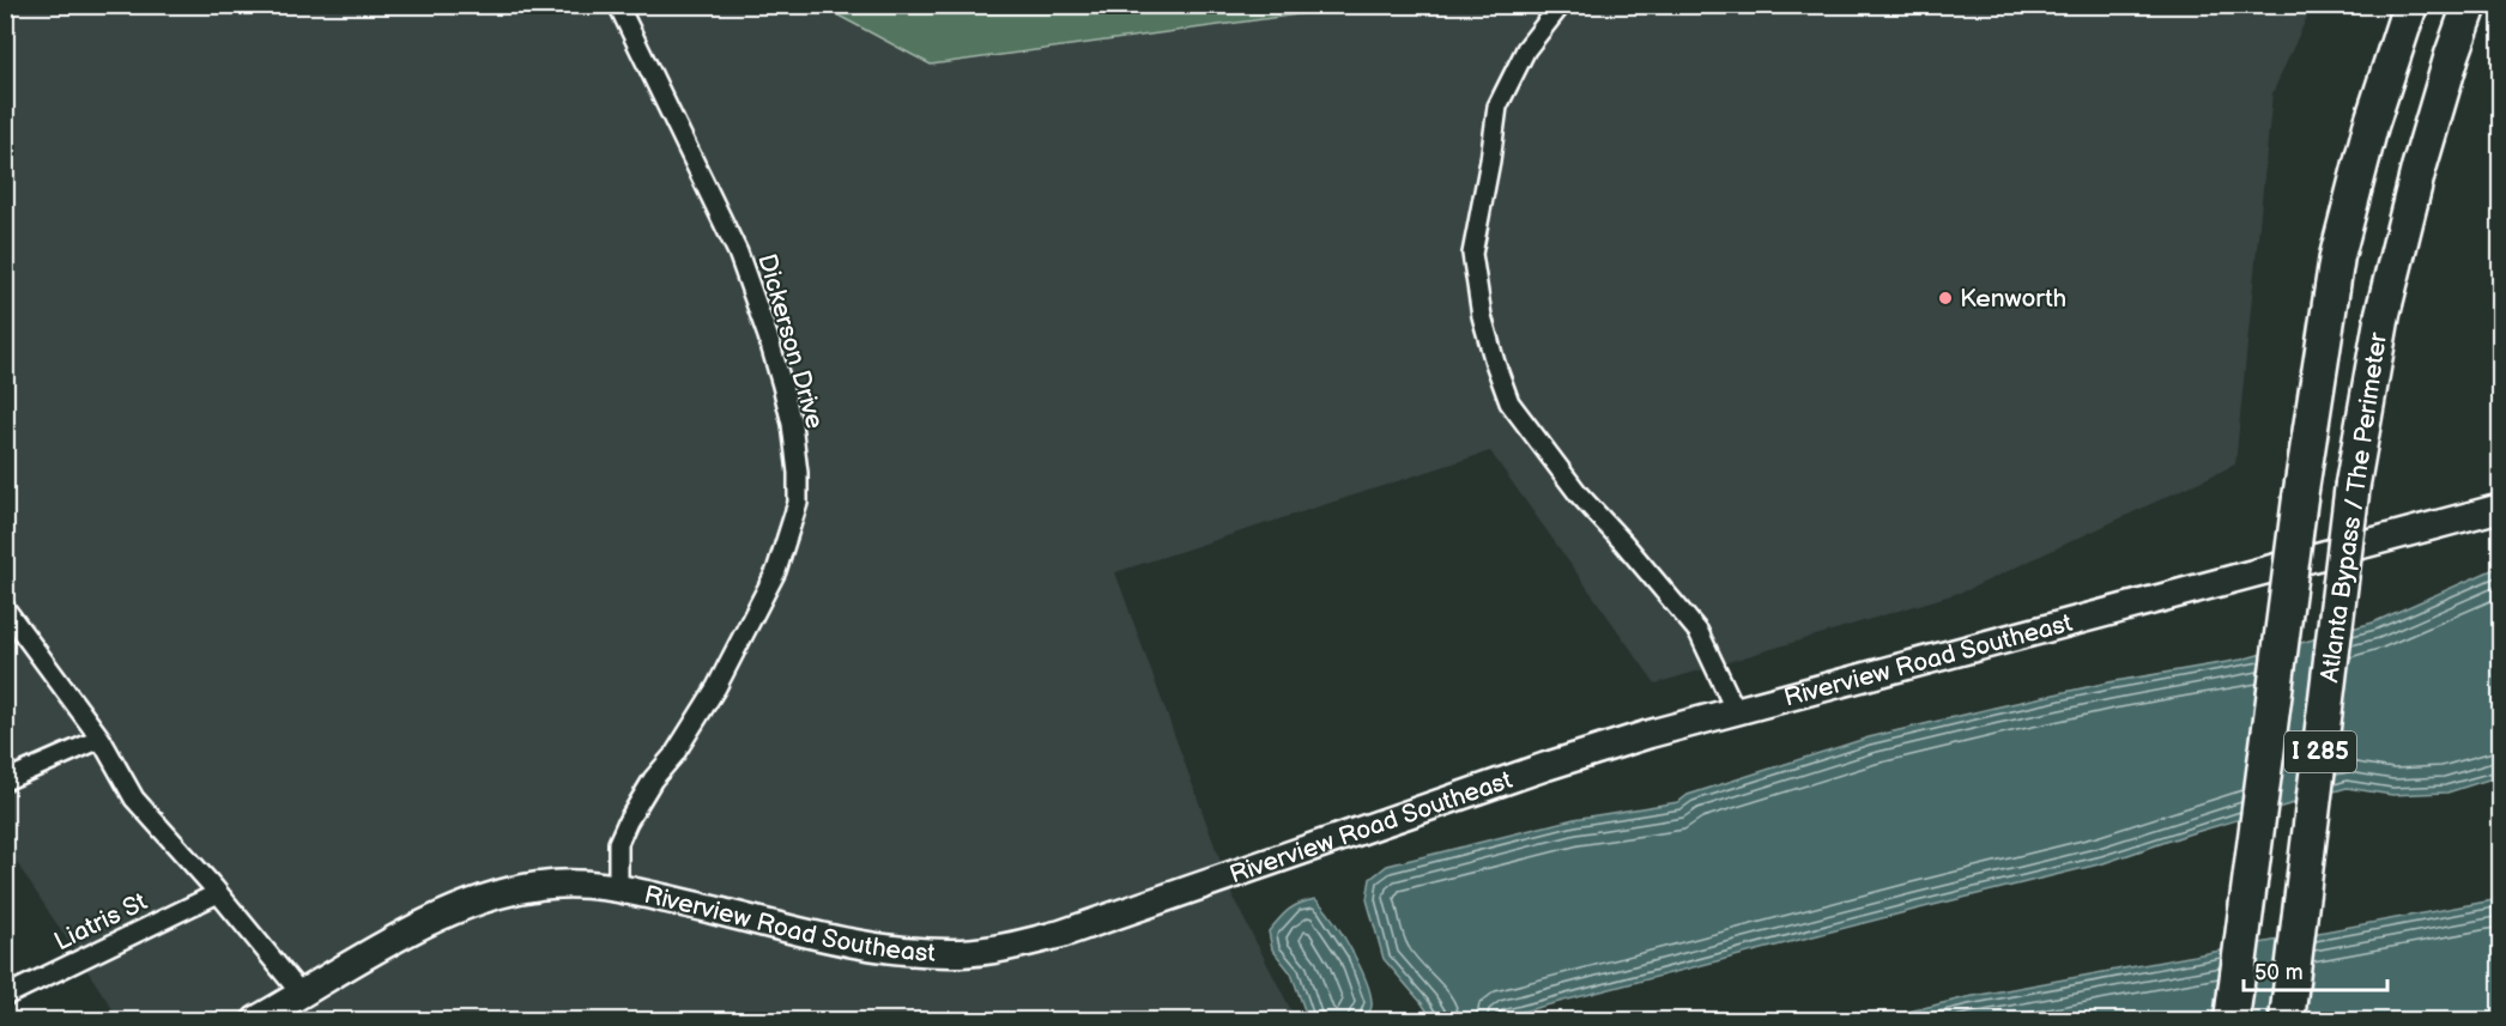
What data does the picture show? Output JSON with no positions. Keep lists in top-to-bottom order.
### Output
{
  "streets": {
    "highway": ["Atlanta Bypass / The Perimeter", "I 285"],
    "street": ["Dickerson Drive", "Riverview Road Southeast", "Liatris St"]
  },
  "crossings": [
    ["Dickerson Drive", "Riverview Road Southeast"]
  ],
  "places": ["Kenworth"],
  "scale_bar": "50 m"
}
